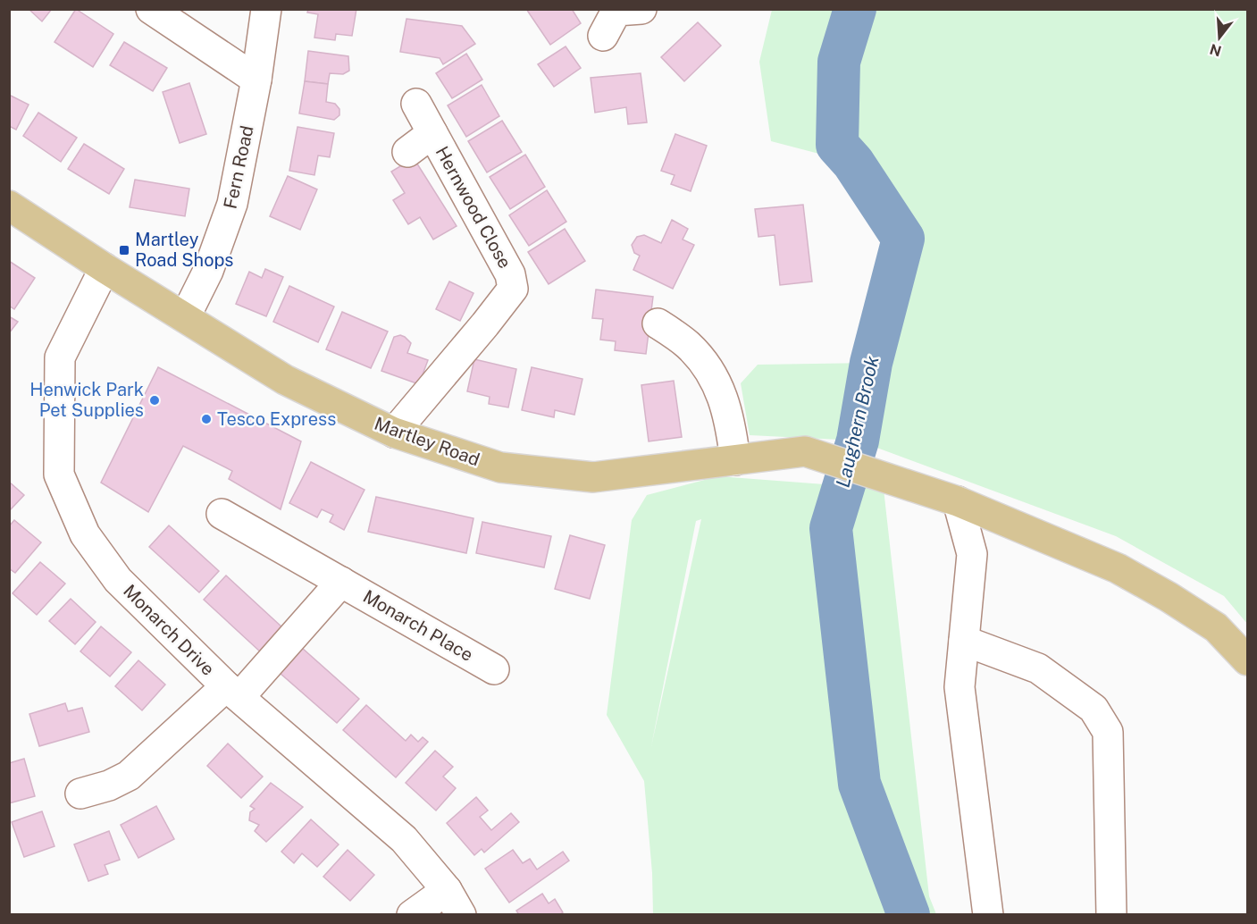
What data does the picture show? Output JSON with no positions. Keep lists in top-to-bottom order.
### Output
{
  "streets": {
    "main road": ["Martley Road"],
    "street": [
      "Fern Road",
      "Hernwood Close",
      "Monarch Place",
      "Monarch Drive"
    ]
  },
  "crossings": [
    ["Fern Road", "Martley Road"],
    ["Hernwood Close", "Martley Road"],
    ["Martley Road", "Monarch Drive"]
  ],
  "water": ["Laughern Brook"],
  "places": {
    "transit": ["Martley Road Shops"],
    "other": ["Henwick Park Pet Supplies", "Tesco Express"]
  },
  "north": "bottom"
}
